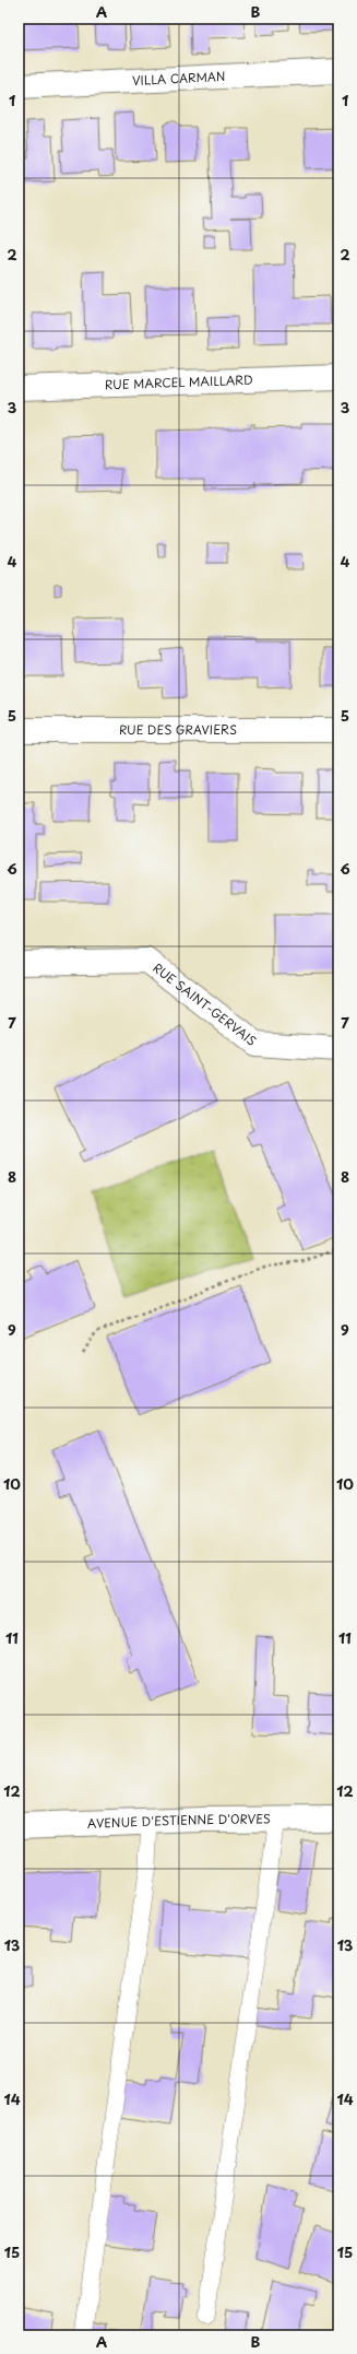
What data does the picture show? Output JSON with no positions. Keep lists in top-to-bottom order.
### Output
{
  "streets": {
    "street": [
      "VILLA CARMAN",
      "RUE MARCEL MAILLARD",
      "RUE DES GRAVIERS",
      "RUE SAINT-GERVAIS",
      "AVENUE D'ESTIENNE D'ORVES"
    ]
  },
  "grid": {
    "columns": ["A", "B"],
    "rows": [
      "1",
      "2",
      "3",
      "4",
      "5",
      "6",
      "7",
      "8",
      "9",
      "10",
      "11",
      "12",
      "13",
      "14",
      "15"
    ]
  }
}
